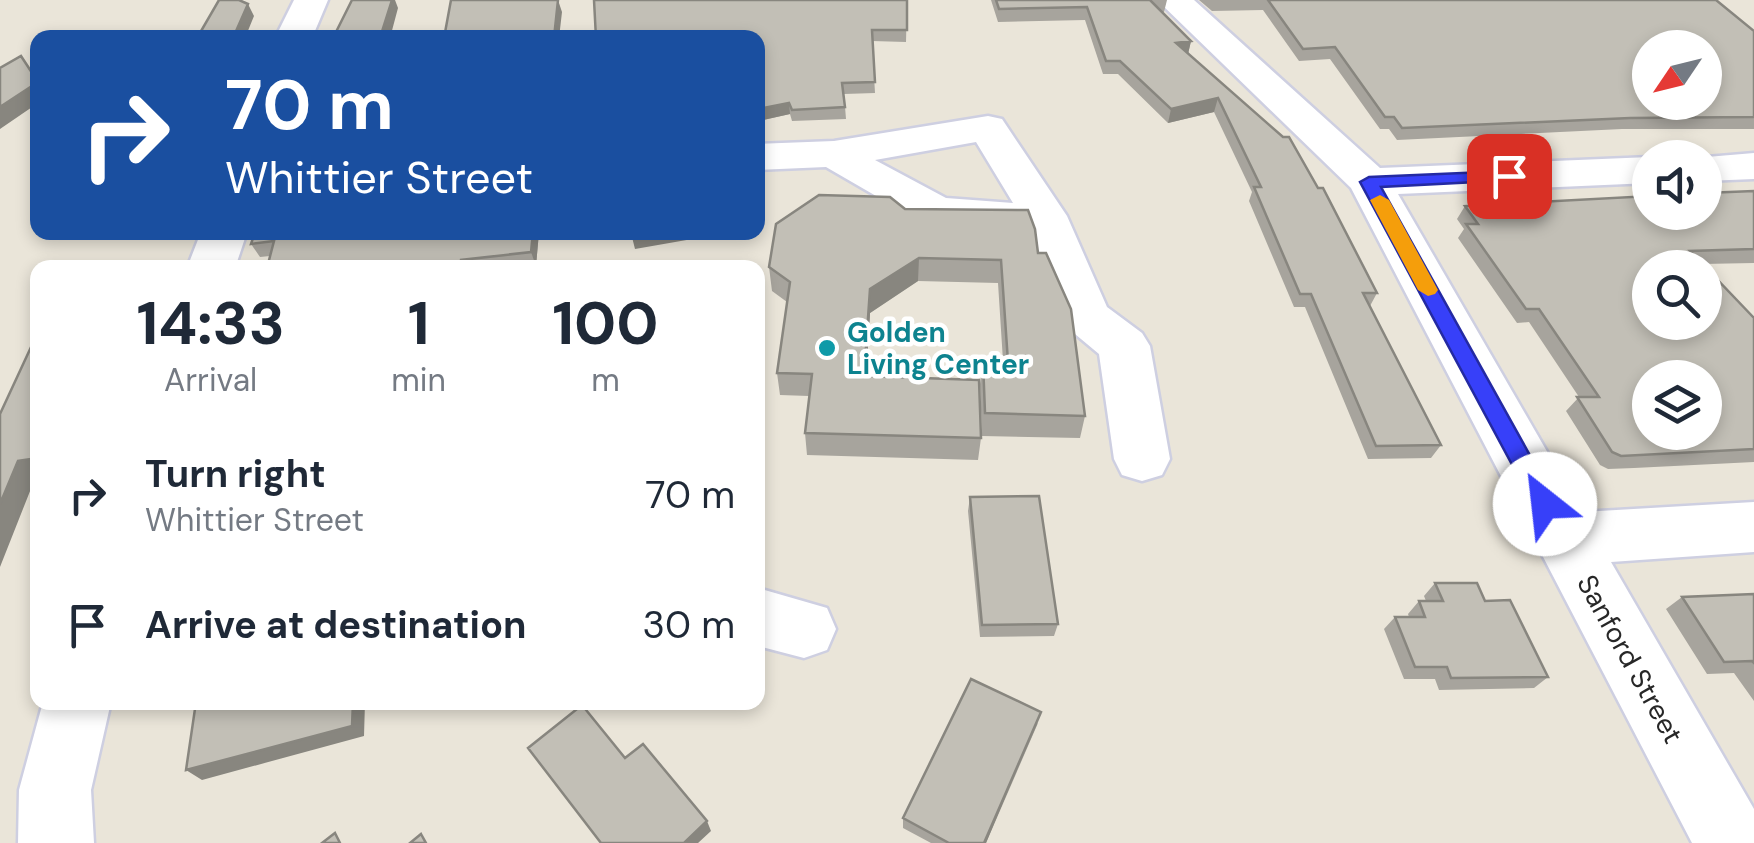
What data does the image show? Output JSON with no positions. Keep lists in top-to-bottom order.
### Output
{
  "streets": {
    "street": ["Sanford Street"]
  },
  "places": ["Golden Living Center"],
  "north": "bottom left",
  "page": {
    "turn": ["70 m", "Whittier Street"],
    "eta": [
      "14:33",
      "Arrival",
      "1",
      "min",
      "100",
      "m"
    ],
    "list": [
      {
        "name": "Turn right",
        "note": "Whittier Street",
        "value": "70 m"
      },
      {
        "name": "Arrive at destination",
        "value": "30 m"
      }
    ]
  }
}
